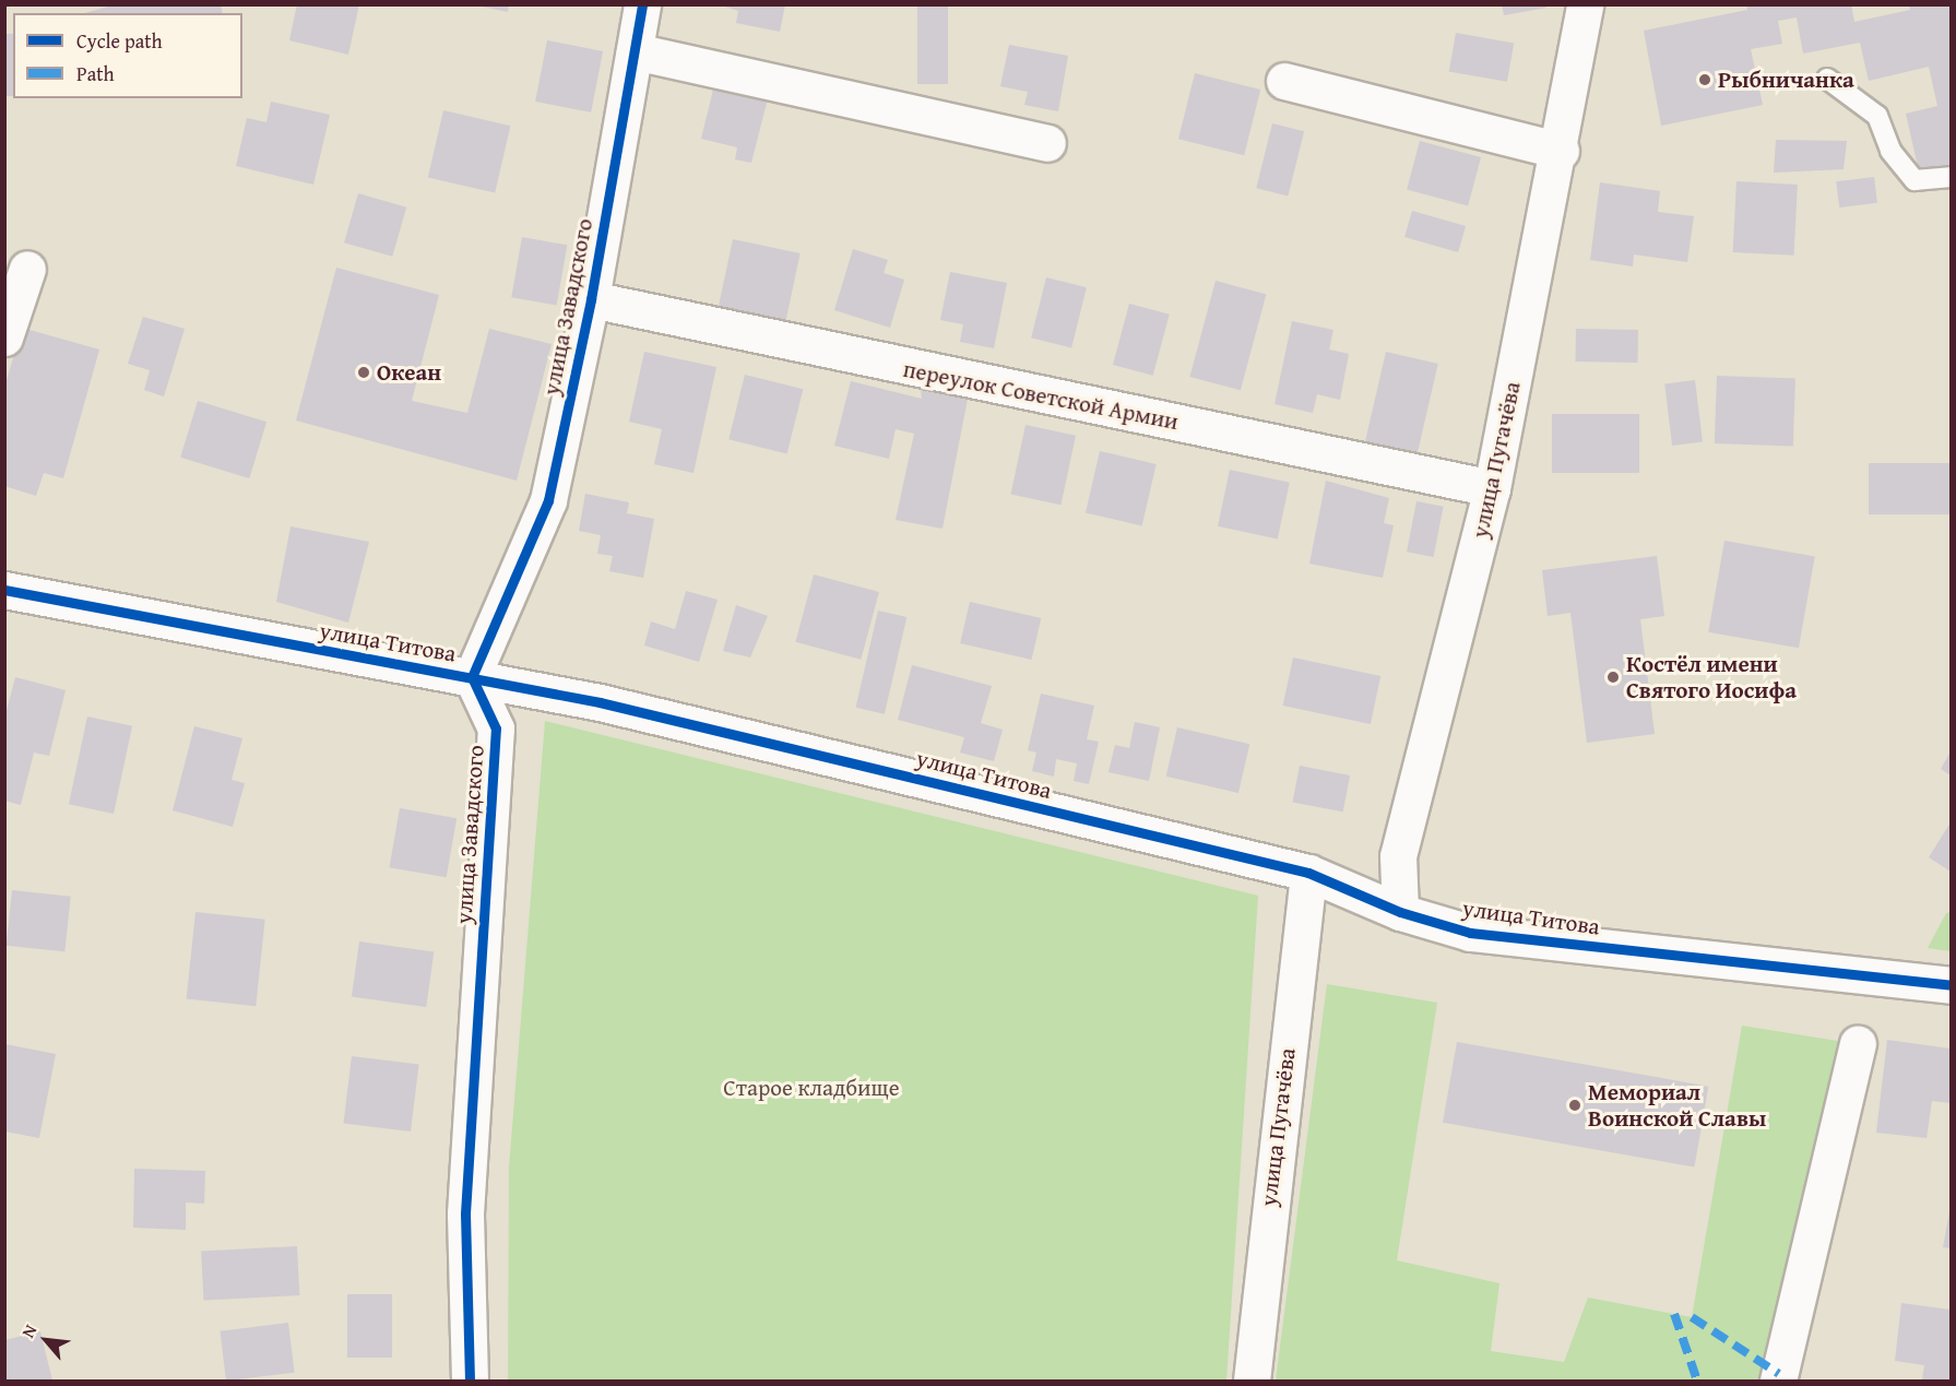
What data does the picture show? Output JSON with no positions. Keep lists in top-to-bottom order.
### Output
{
  "streets": {
    "street": [
      "улица Завадского",
      "переулок Советской Армии",
      "улица Пугачёва",
      "улица Титова"
    ]
  },
  "crossings": [
    ["улица Завадского", "переулок Советской Армии"],
    ["улица Завадского", "улица Титова"],
    ["переулок Советской Армии", "улица Пугачёва"],
    ["улица Пугачёва", "улица Титова"]
  ],
  "parks": ["Старое кладбище"],
  "places": [
    "Рыбничанка",
    "Океан",
    "Костёл имени Святого Иосифа",
    "Мемориал Воинской Славы"
  ],
  "legend": ["Cycle path", "Path"],
  "north": "top left"
}
